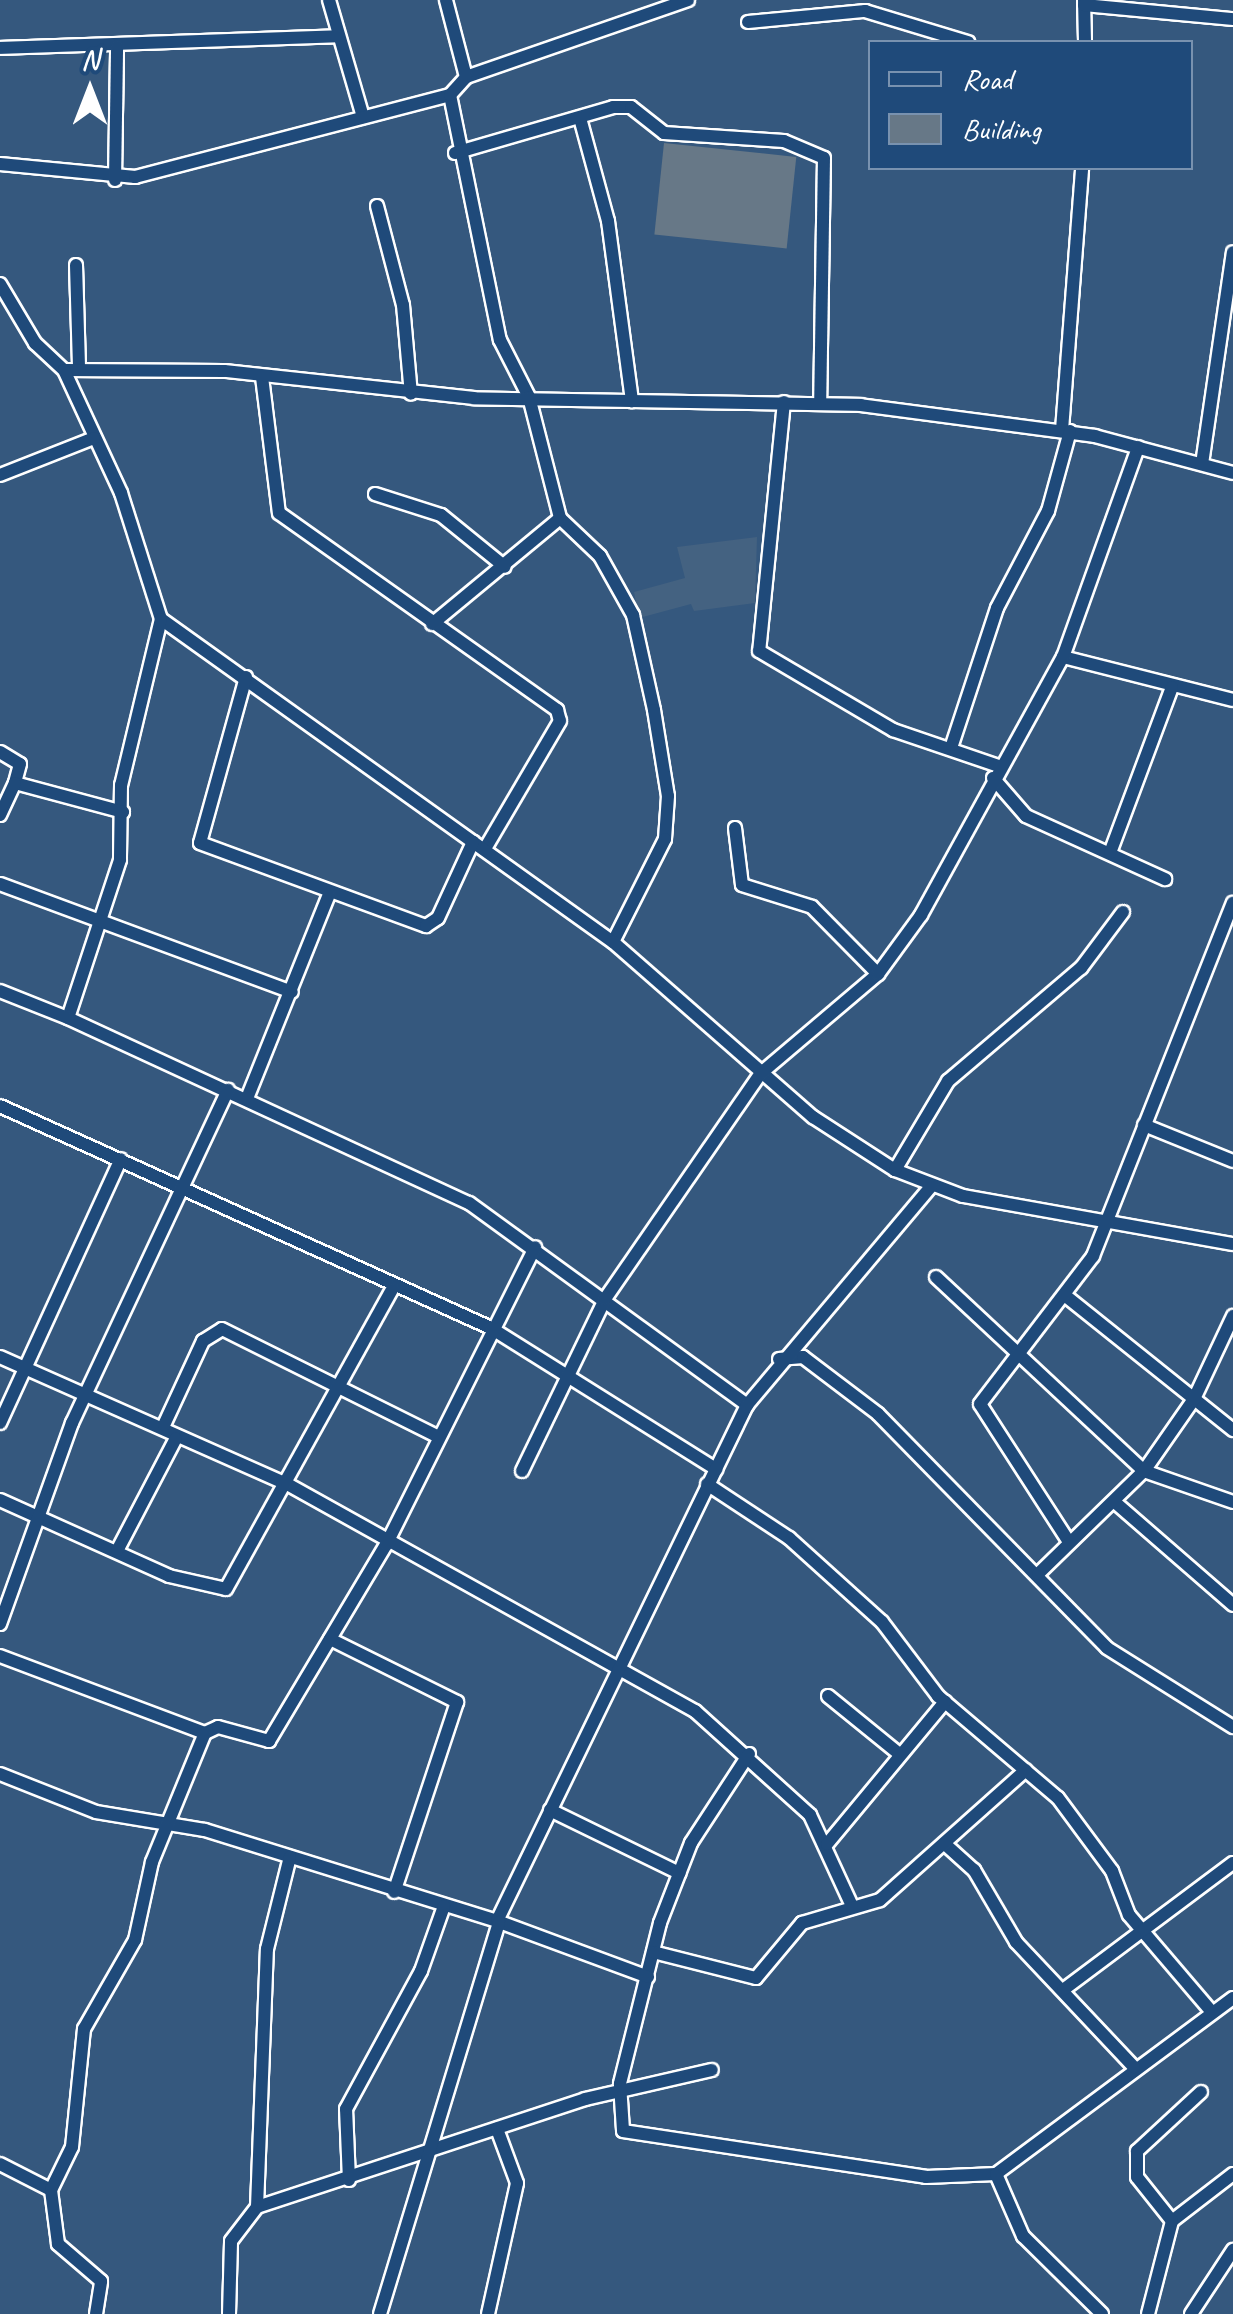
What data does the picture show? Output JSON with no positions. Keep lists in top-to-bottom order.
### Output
{
  "legend": ["Road", "Building"],
  "north": "top"
}
